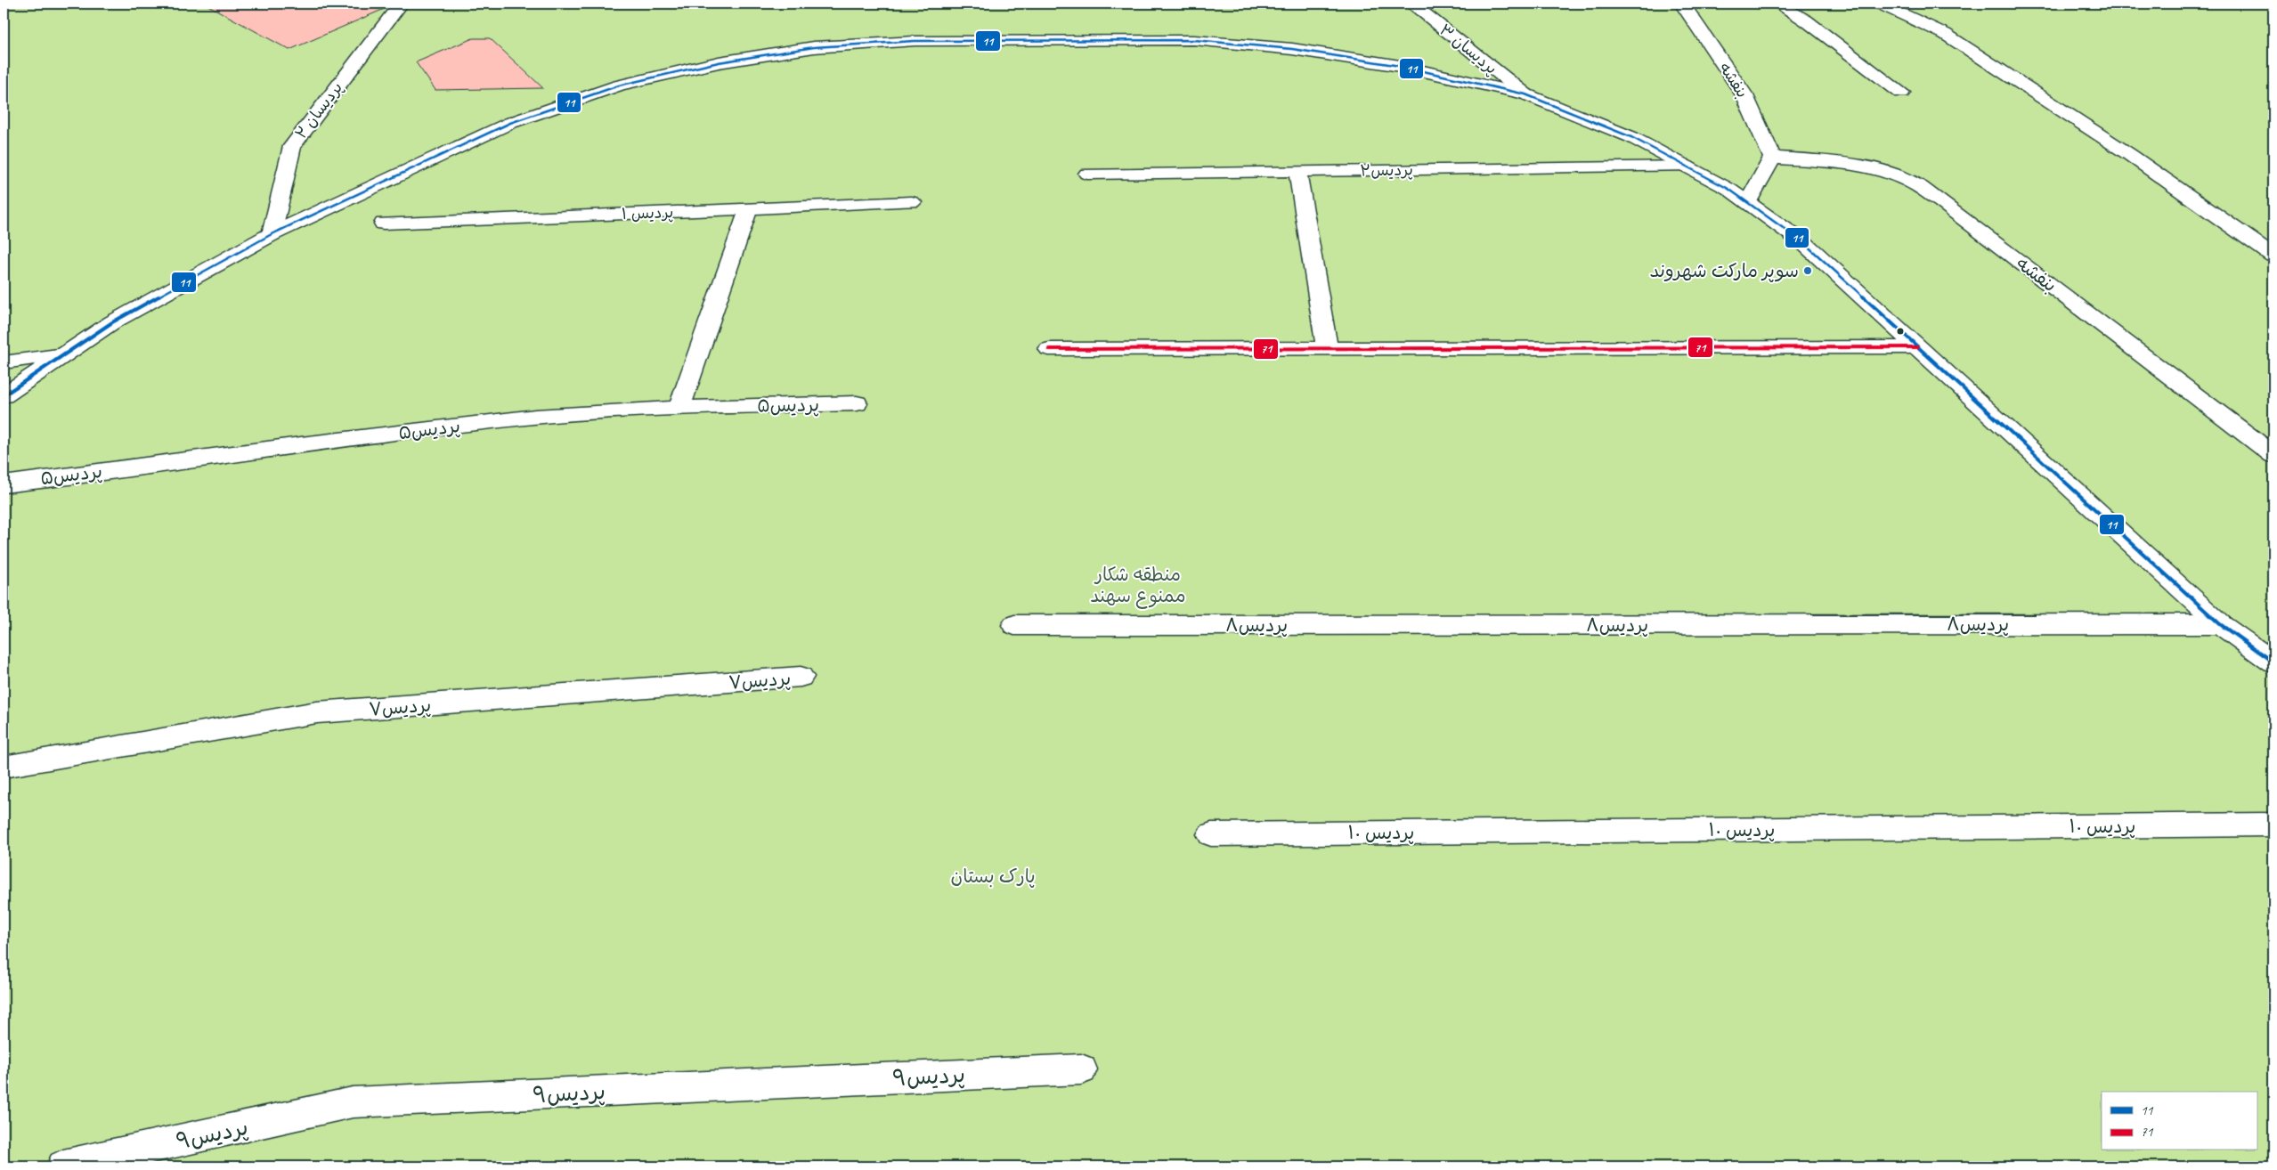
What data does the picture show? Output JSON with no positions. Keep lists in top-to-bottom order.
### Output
{
  "streets": {
    "street": [
      "پردیسان ۳",
      "بنفشه",
      "پردیسان ۲",
      "پردیس۲",
      "پردیس ۱",
      "پردیس۵",
      "پردیس۸",
      "پردیس۷",
      "پردیس ۱۰",
      "پردیس۹"
    ]
  },
  "parks": ["منطقه شکار ممنوع سهند", "پارک بستان"],
  "places": ["سوپر مارکت شهروند"],
  "lines": ["transit line 11", "transit line 71"],
  "legend": ["11", "71"]
}
